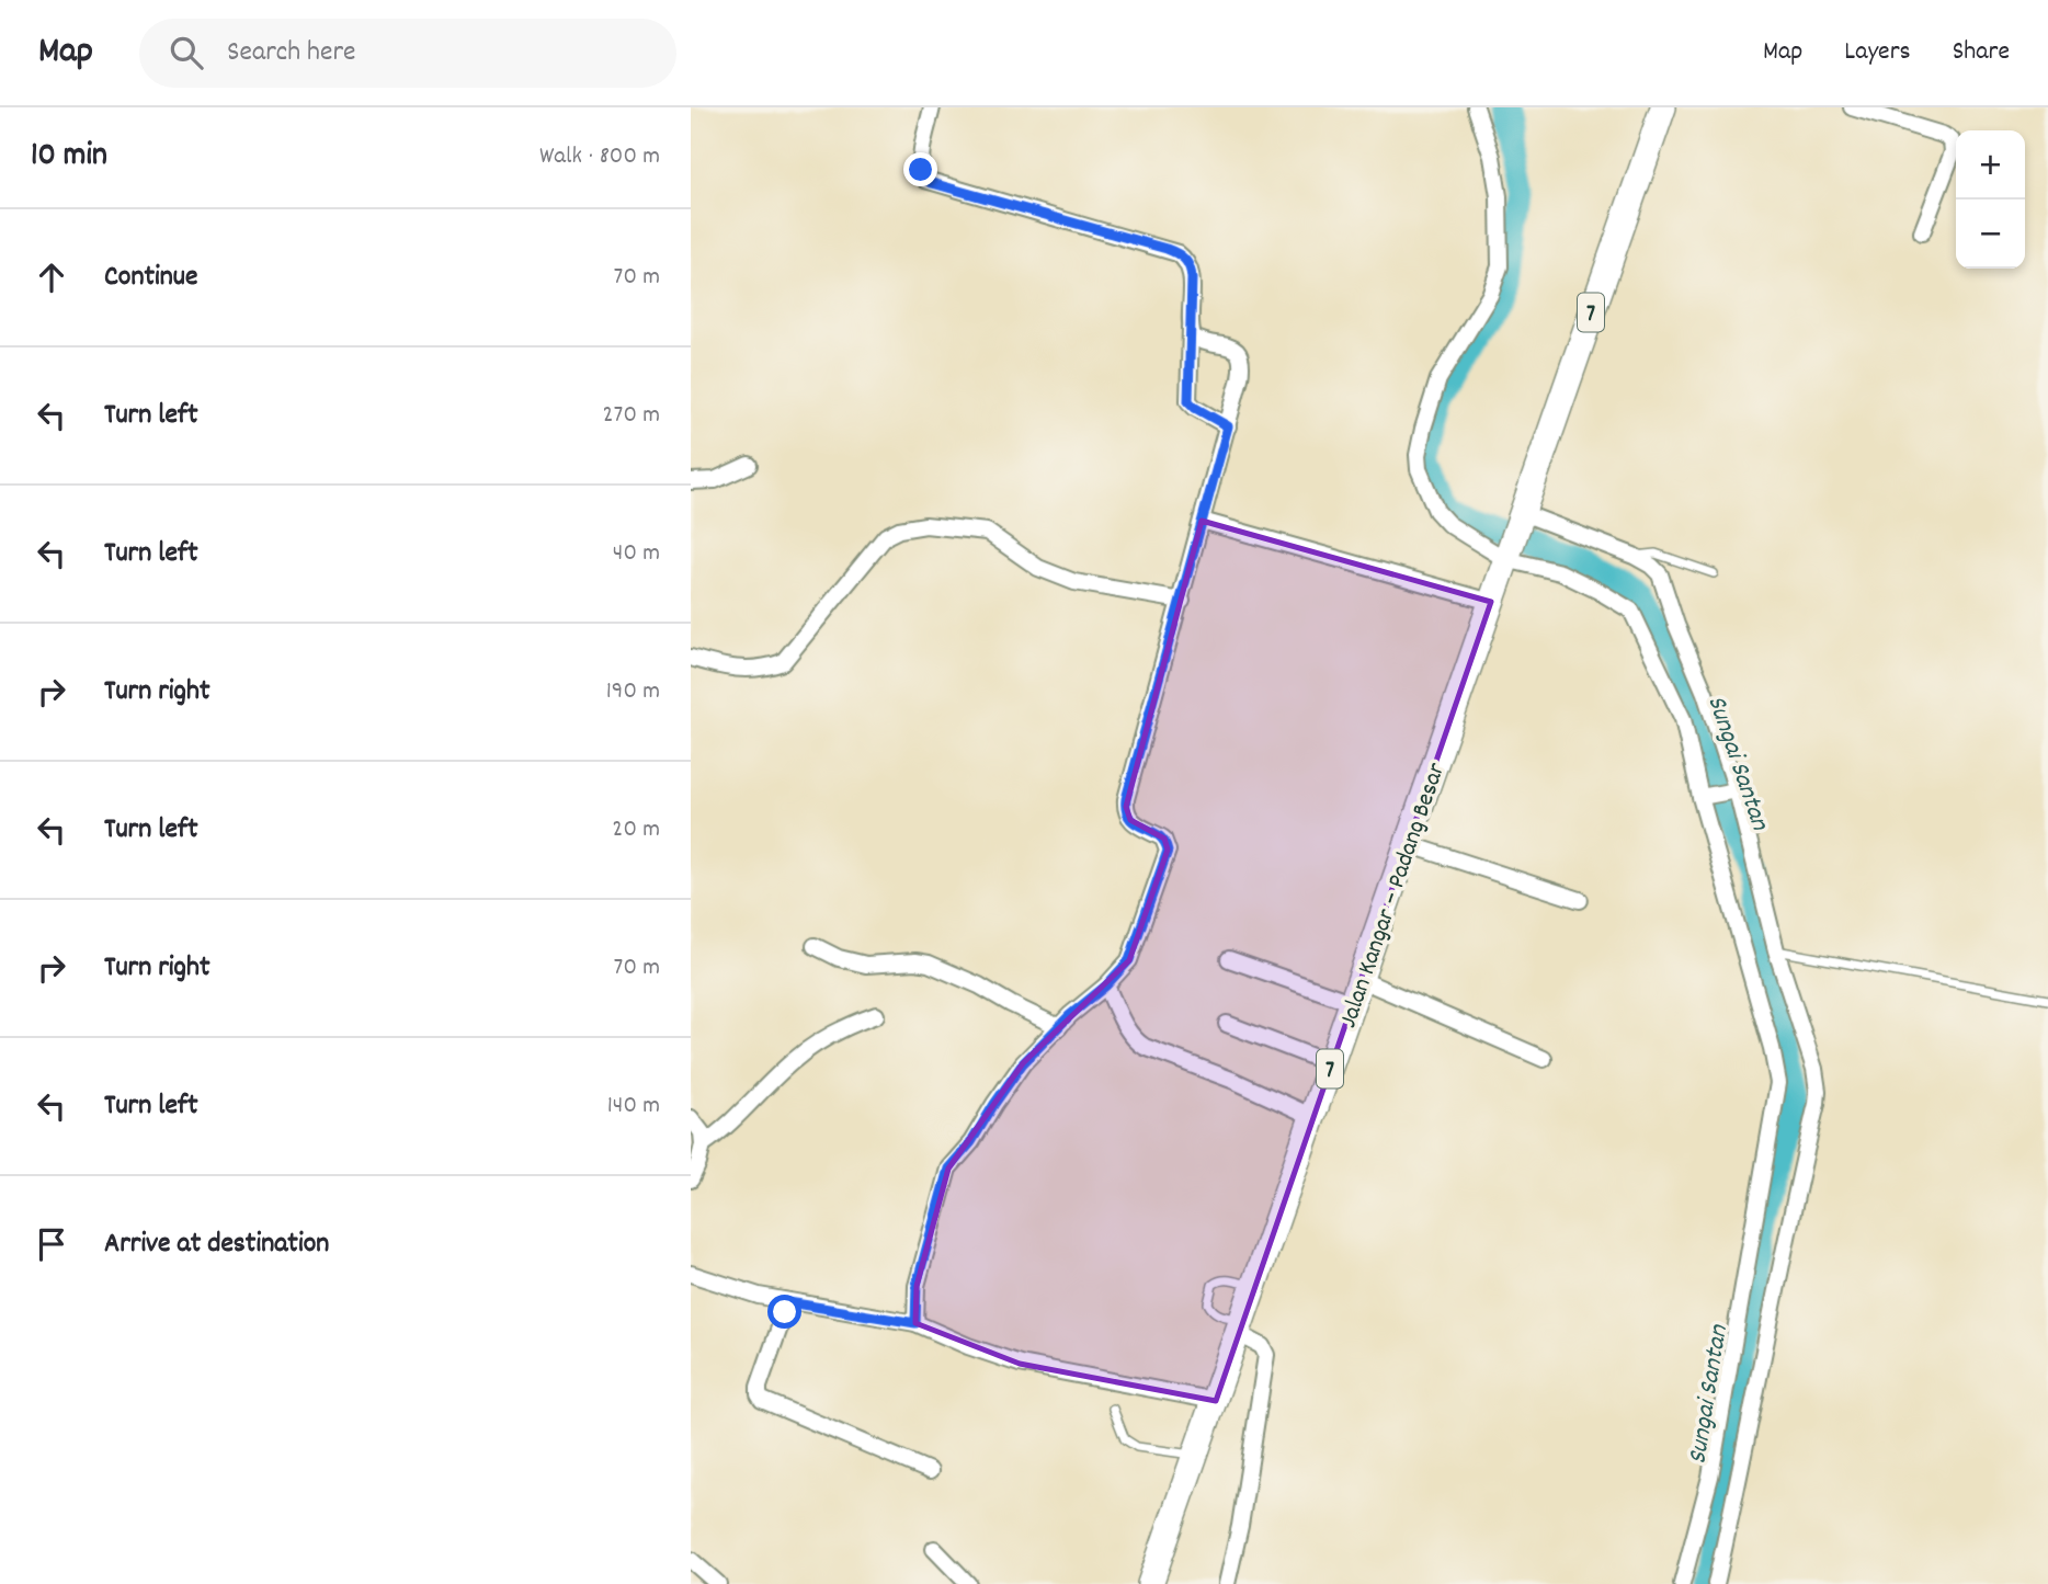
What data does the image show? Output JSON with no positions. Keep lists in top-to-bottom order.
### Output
{
  "streets": {
    "highway": ["7", "Jalan Kangar – Padang Besar"]
  },
  "crossings": [
    ["7", "Jalan Kangar – Padang Besar"]
  ],
  "water": ["Sungai Santan"],
  "page": {
    "header": "Map",
    "search": "Search here",
    "nav": ["Map", "Layers", "Share"],
    "heading": ["10 min", "Walk · 800 m"],
    "map_buttons": ["+", "−"],
    "list": [
      ["Continue", "70 m"],
      ["Turn left", "270 m"],
      ["Turn left", "40 m"],
      ["Turn right", "190 m"],
      ["Turn left", "20 m"],
      ["Turn right", "70 m"],
      ["Turn left", "140 m"],
      "Arrive at destination"
    ]
  }
}
